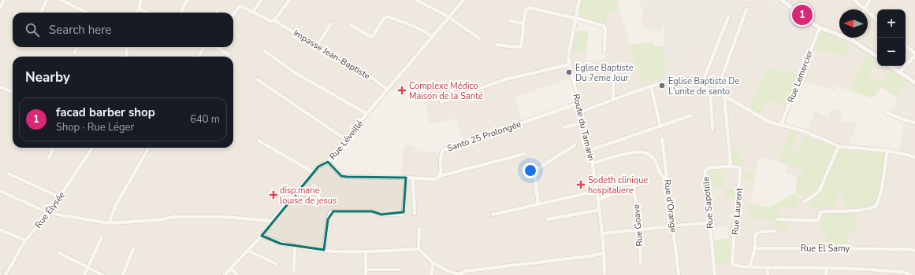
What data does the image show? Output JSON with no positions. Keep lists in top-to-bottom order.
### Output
{
  "streets": {
    "street": [
      "Impasse Jean-Baptiste",
      "Rue Lemercier",
      "Route du Tamarin",
      "Santo 25 Prolongée",
      "Rue Léveillé",
      "Rue Sapotille",
      "Rue d'Orange",
      "Rue Élysée",
      "Rue Laurent",
      "Rue Goave",
      "Rue El Samy"
    ]
  },
  "crossings": [
    ["Impasse Jean-Baptiste", "Rue Léveillé"],
    ["Route du Tamarin", "Santo 25 Prolongée"],
    ["Rue Sapotille", "Rue Laurent"]
  ],
  "places": {
    "other": ["Eglise Baptiste Du 7eme Jour", "Eglise Baptiste De L'unite de santo"],
    "health": ["Complexe Médico Maison de la Santé", "Sodeth clinique hospitaliere", "disp.marie louise de jesus"]
  },
  "north": "left",
  "page": {
    "pins": "1",
    "map_buttons": ["+", "−"],
    "search": "Search here",
    "heading": "Nearby",
    "list": [
      {
        "mark": "1",
        "name": "facad barber shop",
        "note": "Shop · Rue Léger",
        "value": "640 m"
      }
    ]
  }
}
